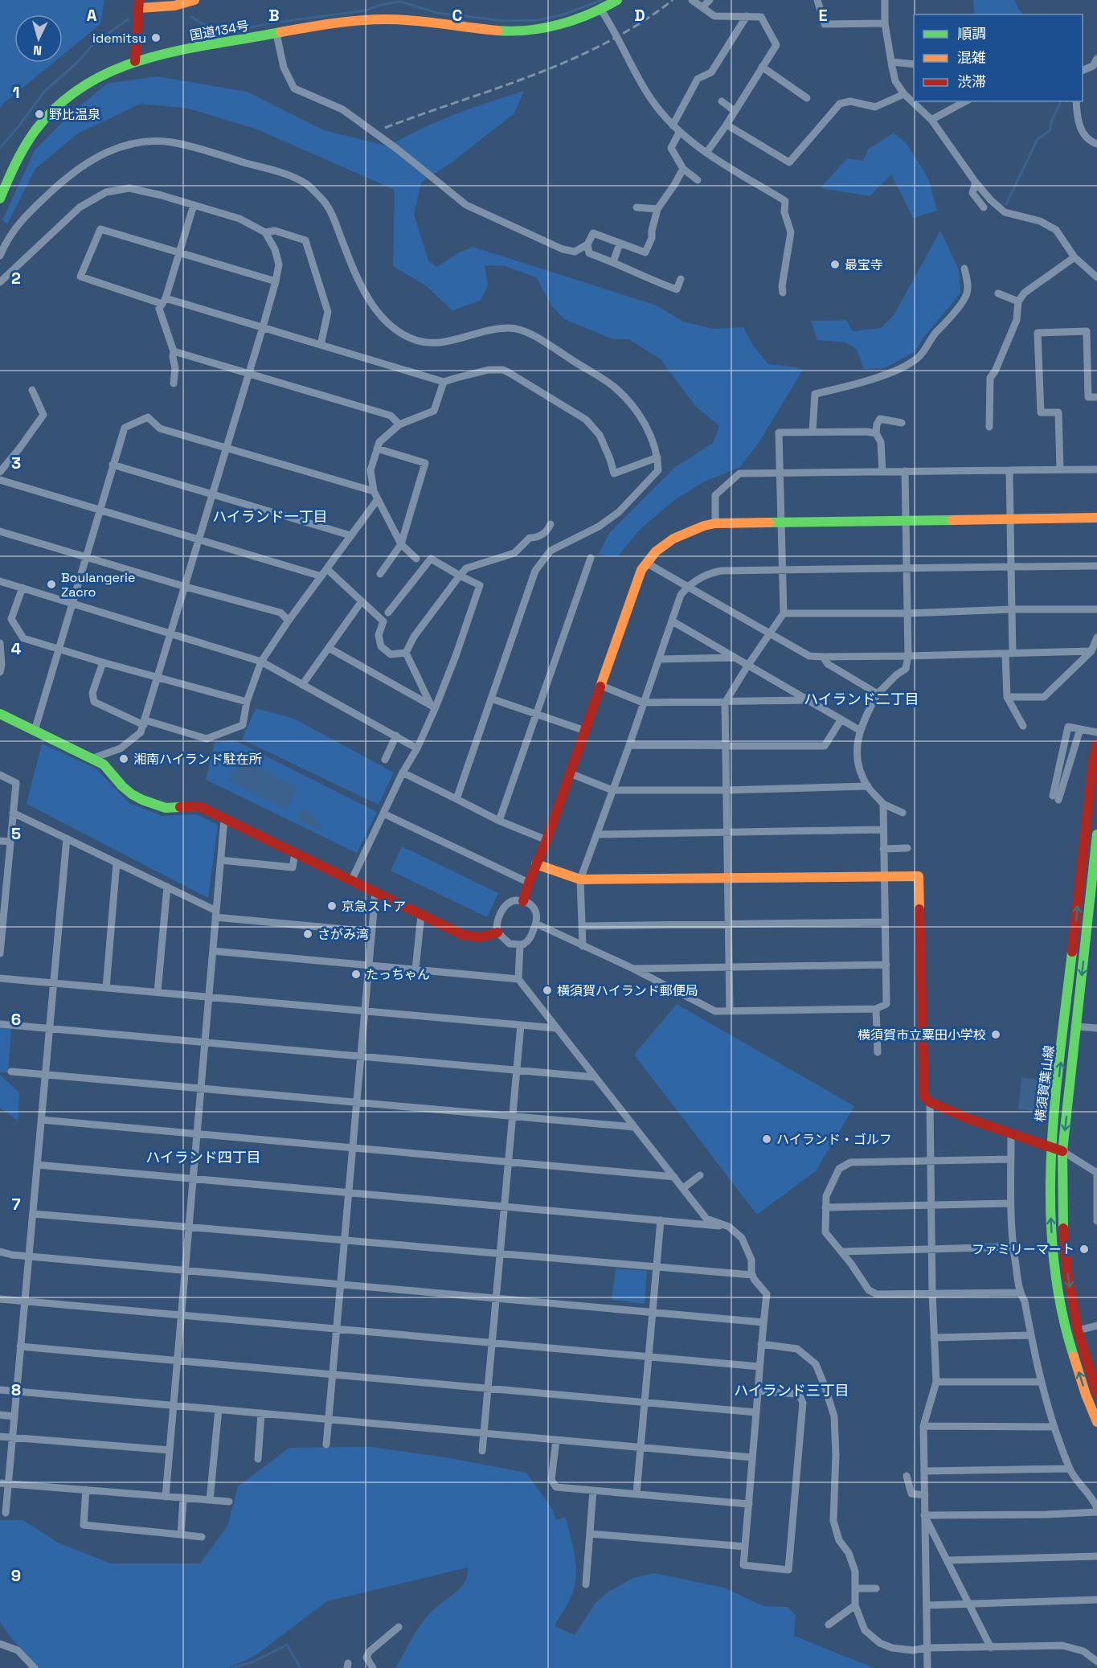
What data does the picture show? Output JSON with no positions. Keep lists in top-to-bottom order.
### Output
{
  "streets": {
    "main road": ["国道134号", "横須賀葉山線"]
  },
  "districts": [
    "ハイランド一丁目",
    "ハイランド二丁目",
    "ハイランド四丁目",
    "ハイランド三丁目"
  ],
  "places": [
    "idemitsu",
    "野比温泉",
    "最宝寺",
    "Boulangerie Zacro",
    "湘南ハイランド駐在所",
    "京急ストア",
    "さがみ湾",
    "たっちゃん",
    "横須賀ハイランド郵便局",
    "横須賀市立粟田小学校",
    "ハイランド・ゴルフ",
    "ファミリーマート"
  ],
  "legend": ["順調", "混雑", "渋滞"],
  "north": "bottom",
  "grid": {
    "columns": [
      "A",
      "B",
      "C",
      "D",
      "E"
    ],
    "rows": [
      "1",
      "2",
      "3",
      "4",
      "5",
      "6",
      "7",
      "8",
      "9"
    ]
  }
}
